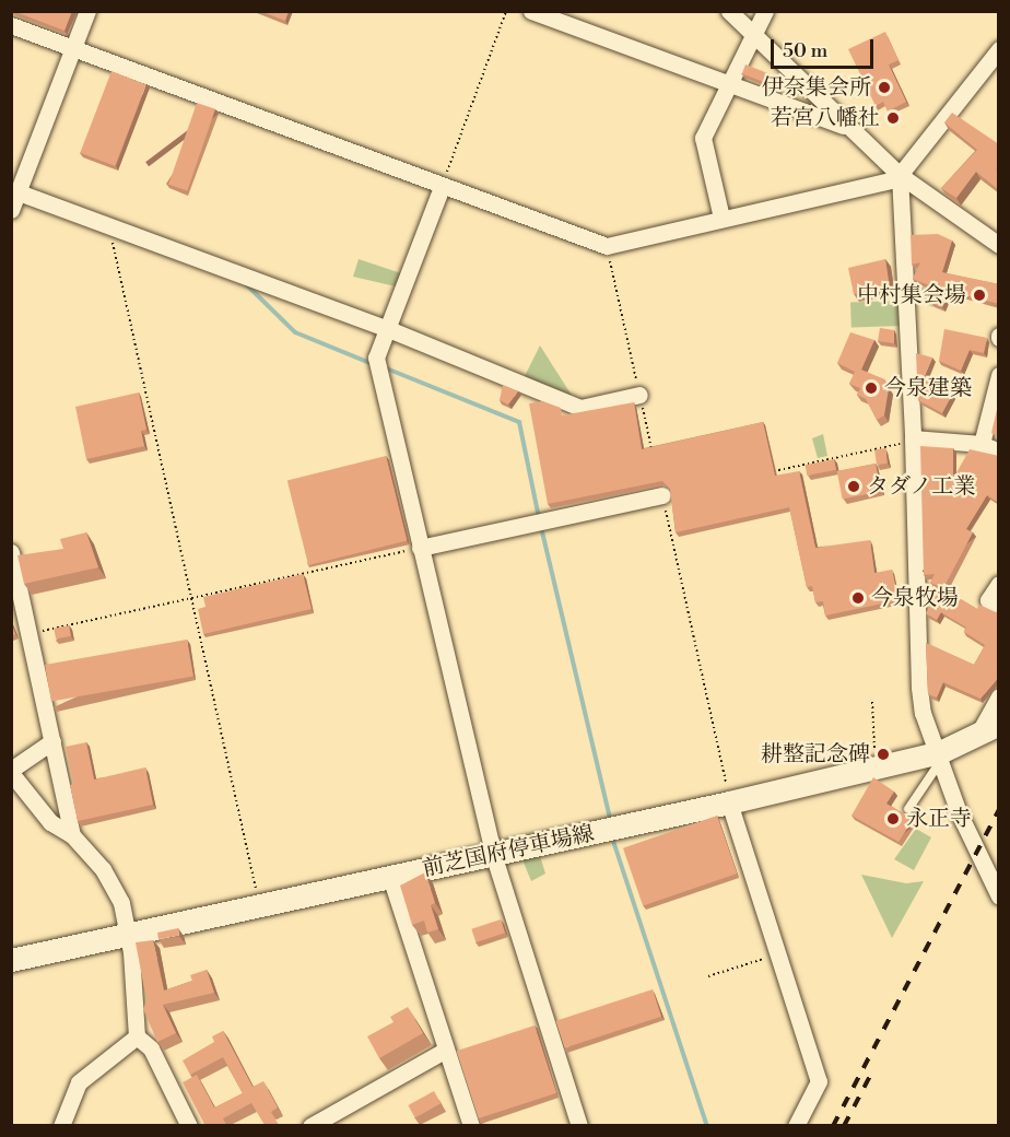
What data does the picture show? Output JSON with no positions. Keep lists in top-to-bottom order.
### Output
{
  "streets": {
    "main road": ["前芝国府停車場線"]
  },
  "places": [
    "伊奈集会所",
    "若宮八幡社",
    "中村集会場",
    "今泉建築",
    "タダノ工業",
    "今泉牧場",
    "耕整記念碑",
    "永正寺"
  ],
  "scale_bar": "50 m"
}
